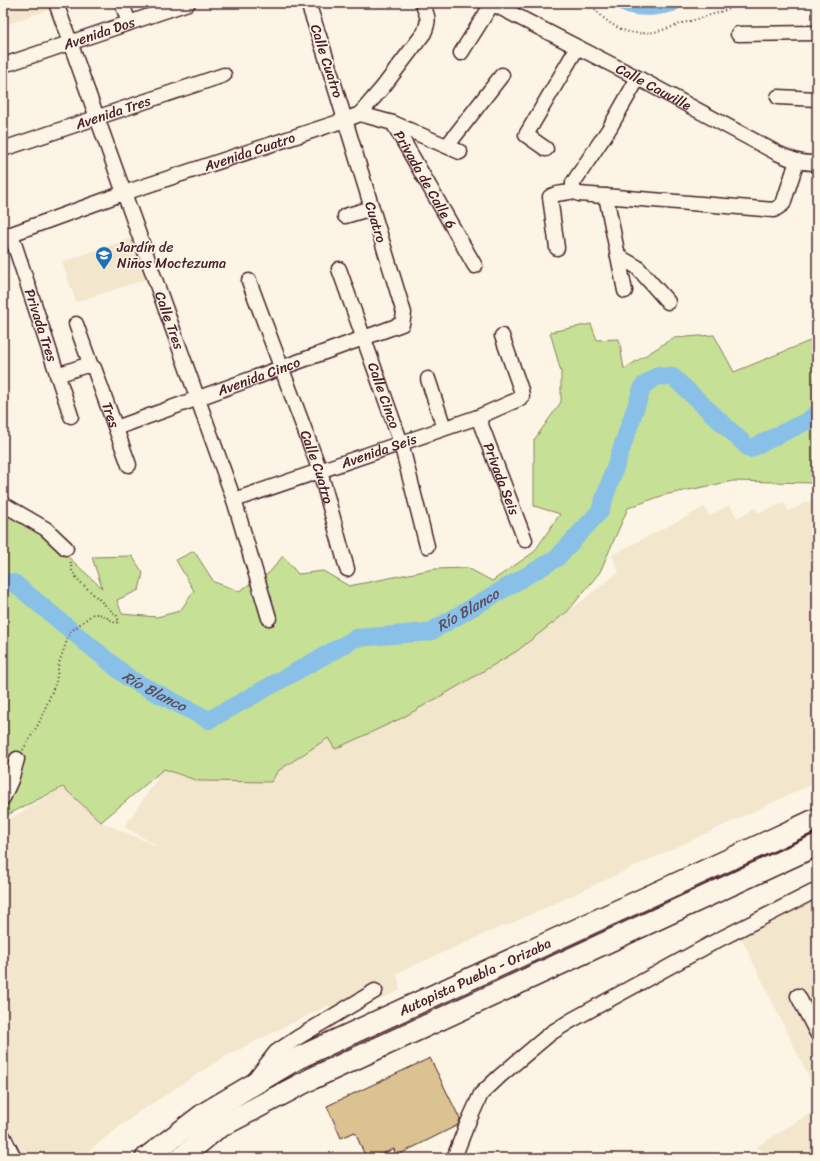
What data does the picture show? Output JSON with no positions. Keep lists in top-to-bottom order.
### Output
{
  "streets": {
    "highway": ["Autopista Puebla - Orizaba"],
    "street": [
      "Avenida Dos",
      "Calle Cuatro",
      "Calle Cauville",
      "Avenida Tres",
      "Avenida Cuatro",
      "Privada de Calle 6",
      "Cuatro",
      "Calle Tres",
      "Privada Tres",
      "Avenida Cinco",
      "Calle Cinco",
      "Tres",
      "Avenida Seis",
      "Privada Seis"
    ]
  },
  "crossings": [
    ["Avenida Dos", "Calle Tres"],
    ["Calle Cuatro", "Avenida Cuatro"],
    ["Calle Cuatro", "Cuatro"],
    ["Calle Cuatro", "Avenida Cinco"],
    ["Calle Cuatro", "Avenida Seis"],
    ["Avenida Tres", "Calle Tres"],
    ["Avenida Cuatro", "Privada de Calle 6"],
    ["Avenida Cuatro", "Cuatro"],
    ["Avenida Cuatro", "Calle Tres"],
    ["Avenida Cuatro", "Privada Tres"],
    ["Cuatro", "Avenida Cinco"],
    ["Calle Tres", "Avenida Cinco"],
    ["Calle Tres", "Avenida Seis"],
    ["Avenida Cinco", "Calle Cinco"],
    ["Avenida Cinco", "Tres"],
    ["Calle Cinco", "Avenida Seis"],
    ["Avenida Seis", "Privada Seis"]
  ],
  "water": ["Río Blanco"],
  "places": {
    "school or university": ["Jardín de Niños Moctezuma"]
  }
}
